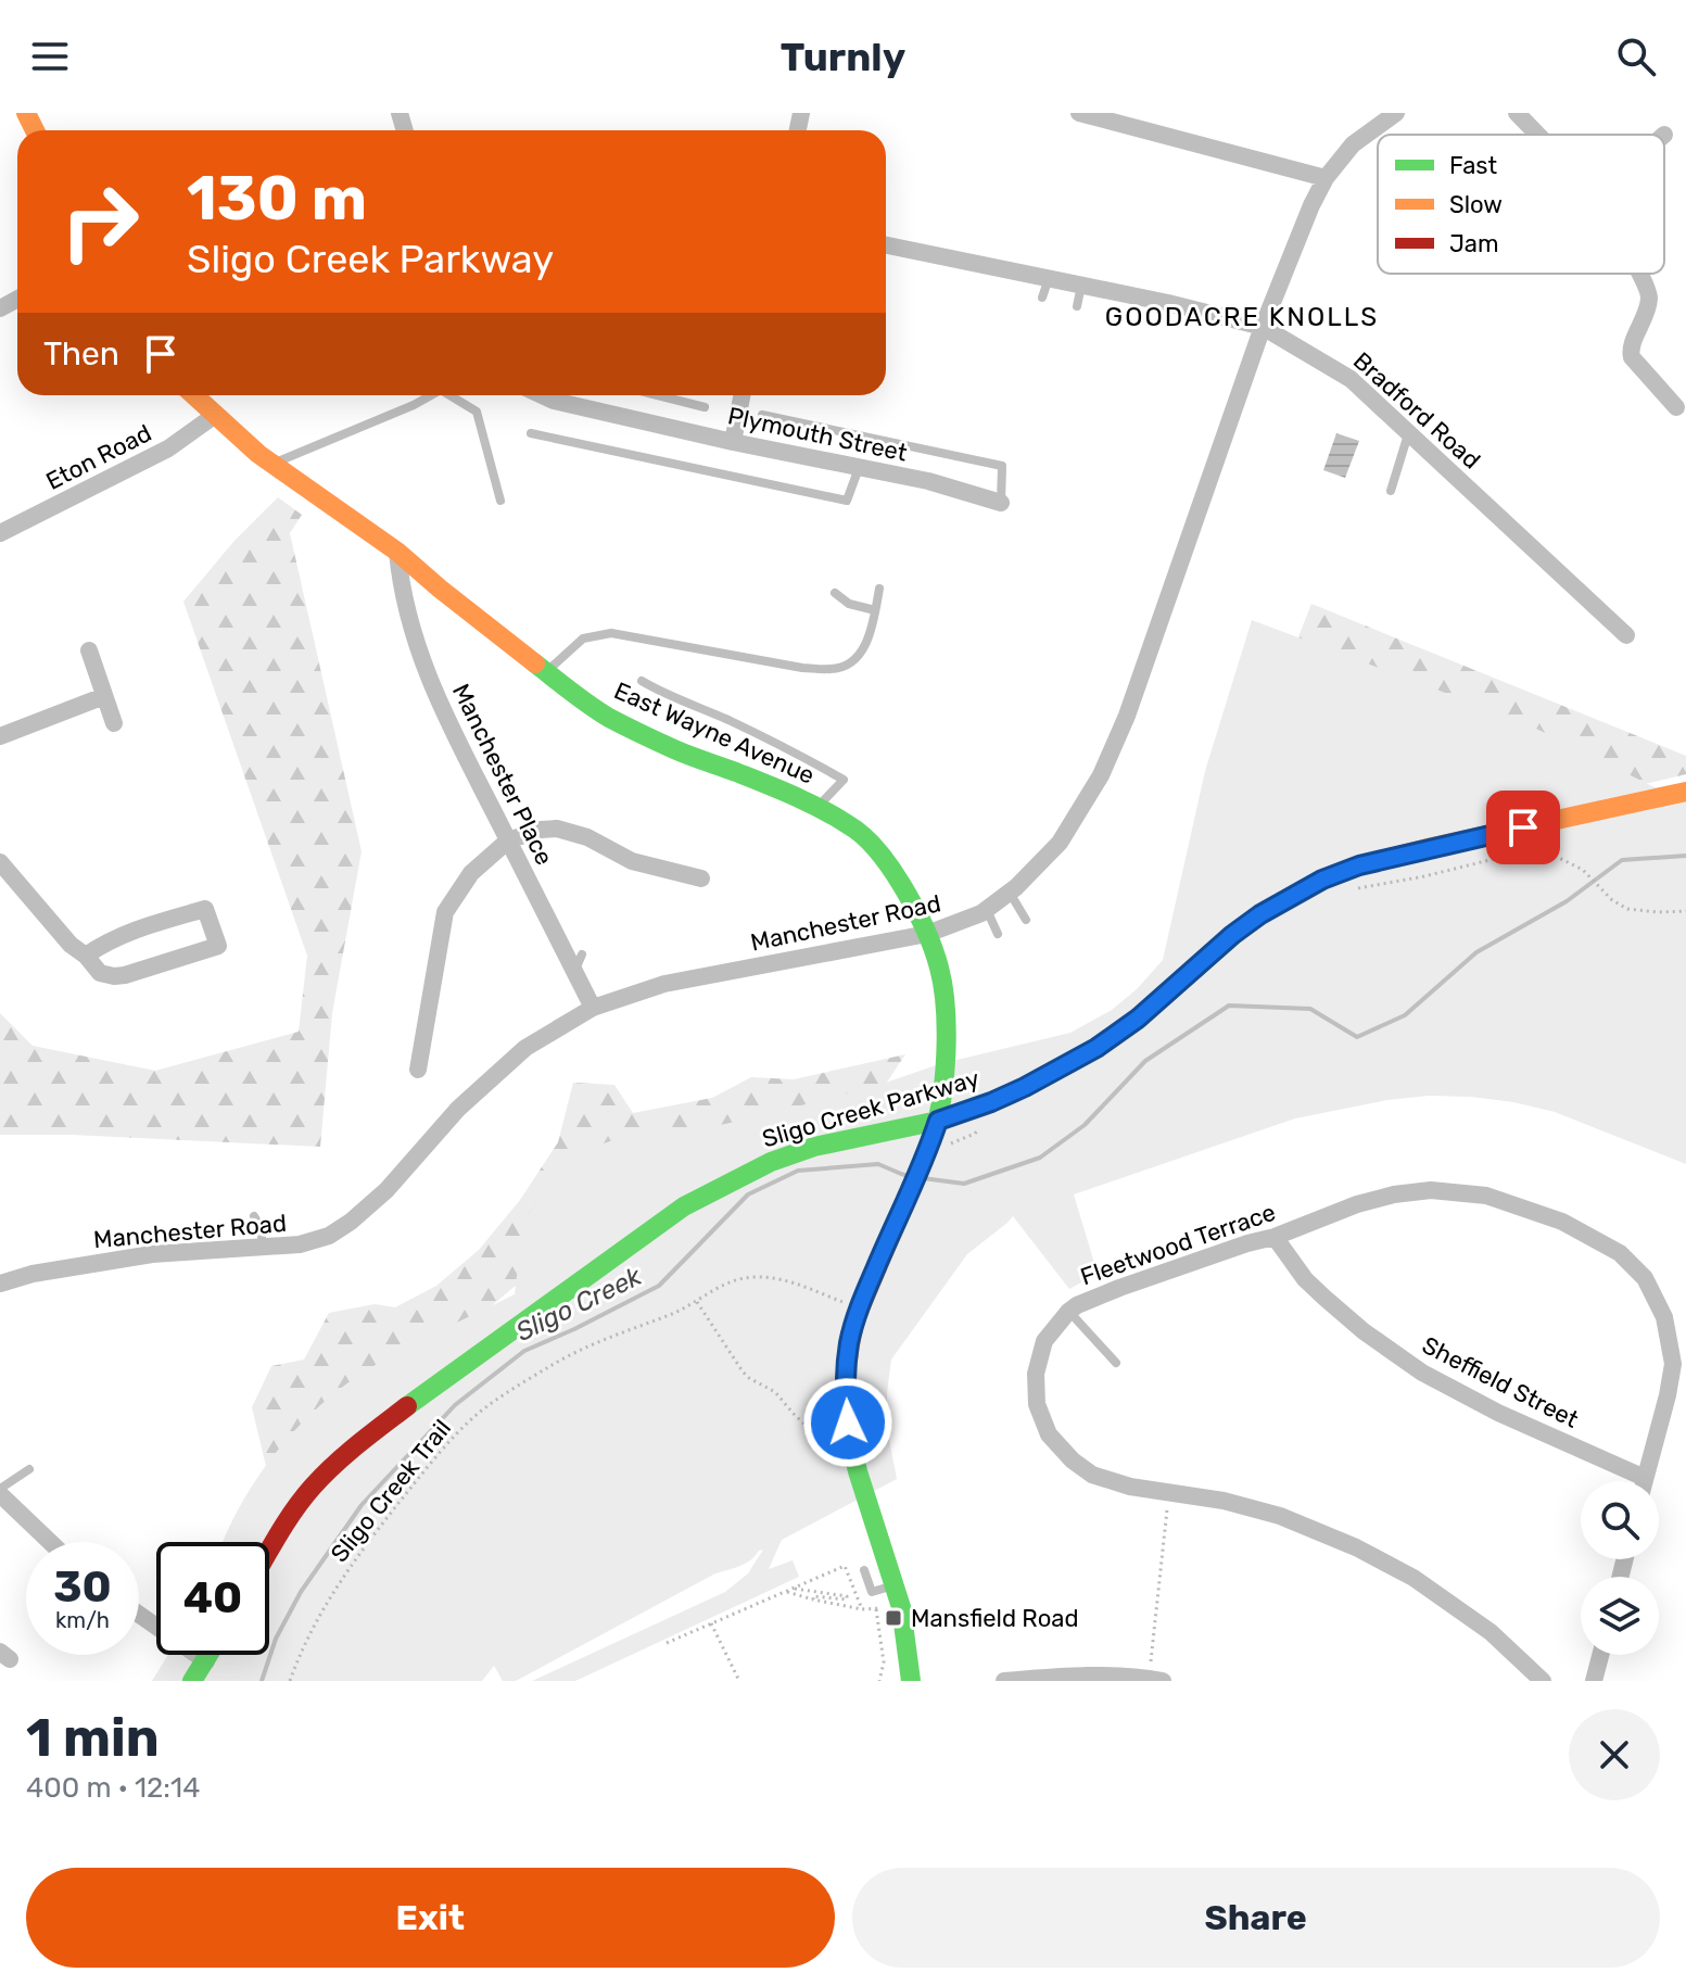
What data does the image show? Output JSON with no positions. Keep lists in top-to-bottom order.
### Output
{
  "streets": {
    "street": [
      "Bradford Road",
      "Plymouth Street",
      "Eton Road",
      "East Wayne Avenue",
      "Manchester Place",
      "Manchester Road",
      "Sligo Creek Parkway",
      "Fleetwood Terrace",
      "Sheffield Street"
    ],
    "path": ["Sligo Creek Trail"]
  },
  "crossings": [
    ["Bradford Road", "Manchester Road"],
    ["Eton Road", "East Wayne Avenue"],
    ["East Wayne Avenue", "Manchester Place"],
    ["East Wayne Avenue", "Manchester Road"],
    ["East Wayne Avenue", "Sligo Creek Parkway"],
    ["Manchester Place", "Manchester Road"],
    ["Fleetwood Terrace", "Sheffield Street"]
  ],
  "districts": ["GOODACRE KNOLLS"],
  "water": ["Sligo Creek"],
  "places": {
    "transit": ["Mansfield Road"]
  },
  "legend": ["Fast", "Slow", "Jam"],
  "page": {
    "header": "Turnly",
    "turn": ["130 m", "Sligo Creek Parkway"],
    "then": "Then",
    "speed": "30 km/h",
    "limit": "40",
    "heading": ["1 min", "400 m · 12:14"],
    "buttons": ["Exit", "Share"]
  }
}
